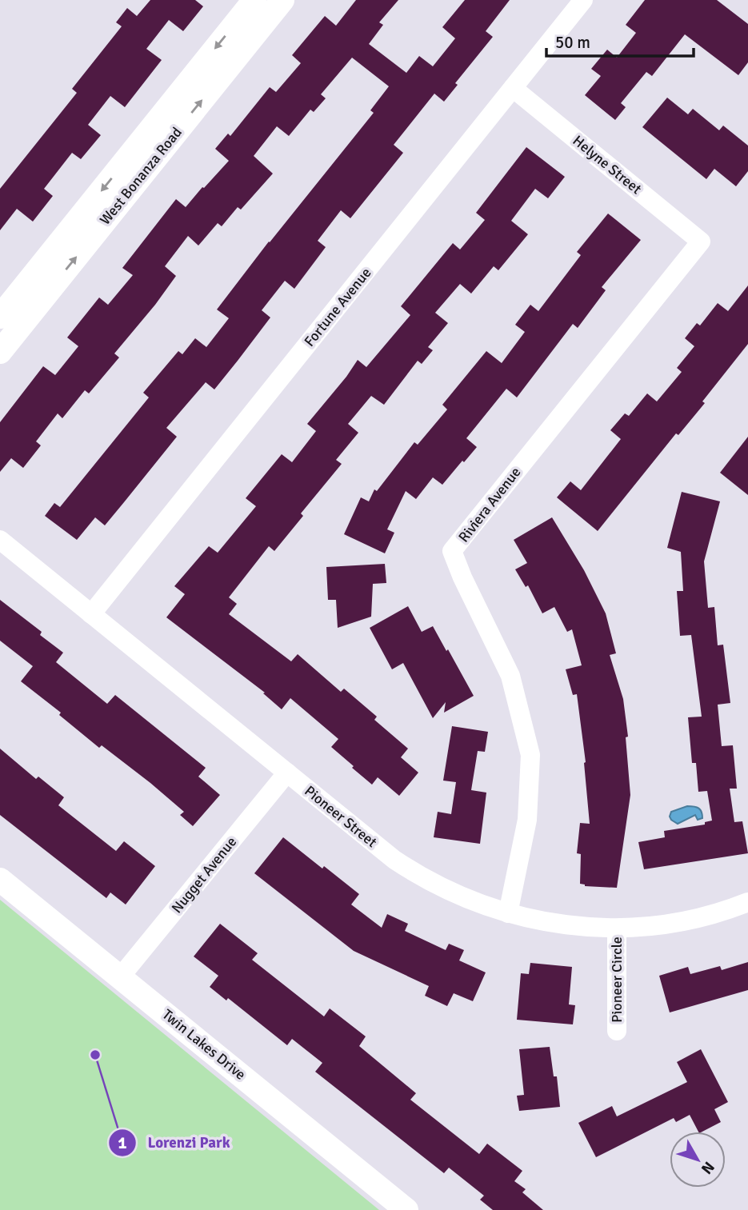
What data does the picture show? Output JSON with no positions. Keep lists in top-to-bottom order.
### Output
{
  "streets": {
    "street": [
      "Helyne Street",
      "West Bonanza Road",
      "Fortune Avenue",
      "Riviera Avenue",
      "Pioneer Street",
      "Nugget Avenue",
      "Pioneer Circle",
      "Twin Lakes Drive"
    ]
  },
  "crossings": [
    ["Helyne Street", "Fortune Avenue"],
    ["Helyne Street", "Riviera Avenue"],
    ["Fortune Avenue", "Pioneer Street"],
    ["Riviera Avenue", "Pioneer Street"],
    ["Pioneer Street", "Nugget Avenue"],
    ["Pioneer Street", "Pioneer Circle"],
    ["Nugget Avenue", "Twin Lakes Drive"]
  ],
  "places": ["Lorenzi Park"],
  "scale_bar": "50 m",
  "north": "bottom right"
}
